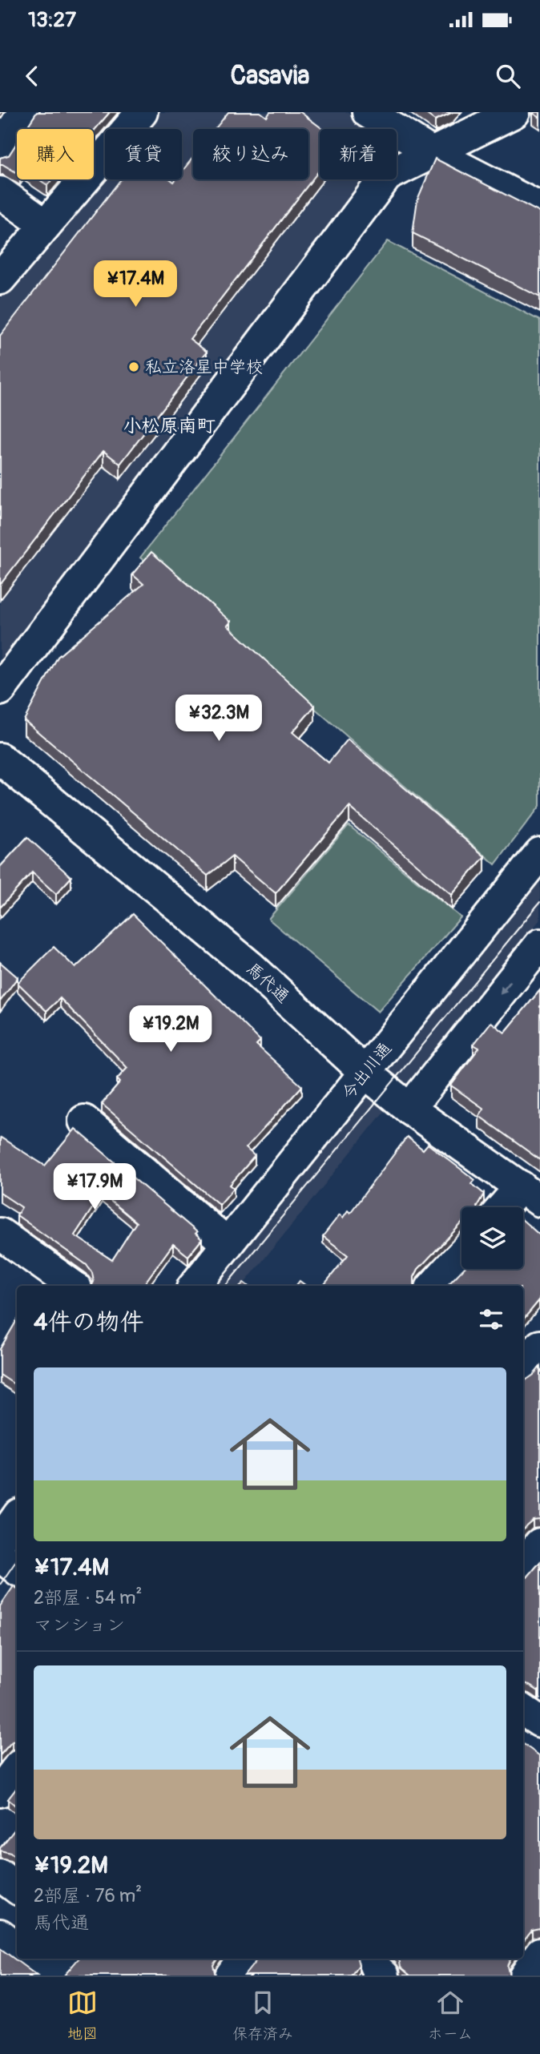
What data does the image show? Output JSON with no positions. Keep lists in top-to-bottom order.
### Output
{
  "streets": {
    "street": ["馬代通", "今出川通"]
  },
  "crossings": [
    ["馬代通", "今出川通"]
  ],
  "districts": ["小松原南町"],
  "places": ["私立洛星中学校"],
  "page": {
    "status": "13:27",
    "header": "Casavia",
    "chip": [
      "購入",
      "賃貸",
      "絞り込み",
      "新着"
    ],
    "price": [
      "¥17.4M",
      "¥32.3M",
      "¥19.2M",
      "¥17.9M"
    ],
    "heading": "4件の物件",
    "list": [
      {
        "name": "¥17.4M",
        "note": "2部屋 · 54 m² · マンション"
      },
      {
        "name": "¥19.2M",
        "note": "2部屋 · 76 m² · 馬代通"
      }
    ],
    "tabs": ["地図", "保存済み", "ホーム"]
  }
}
